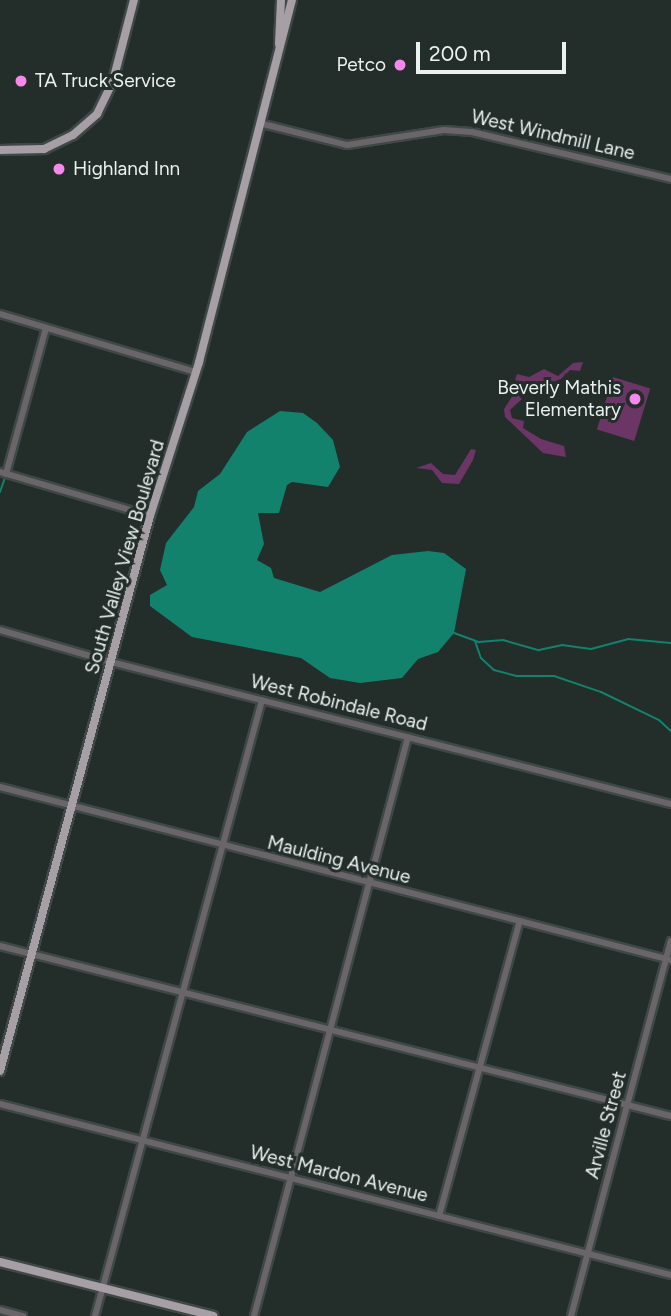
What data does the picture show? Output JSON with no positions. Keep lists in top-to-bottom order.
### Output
{
  "streets": {
    "main road": ["South Valley View Boulevard"],
    "street": [
      "West Windmill Lane",
      "West Robindale Road",
      "Maulding Avenue",
      "Arville Street",
      "West Mardon Avenue"
    ]
  },
  "crossings": [
    ["West Windmill Lane", "South Valley View Boulevard"],
    ["South Valley View Boulevard", "West Robindale Road"],
    ["South Valley View Boulevard", "Maulding Avenue"],
    ["Maulding Avenue", "Arville Street"],
    ["Arville Street", "West Mardon Avenue"]
  ],
  "places": [
    "Petco",
    "TA Truck Service",
    "Highland Inn",
    "Beverly Mathis Elementary"
  ],
  "scale_bar": "200 m"
}
